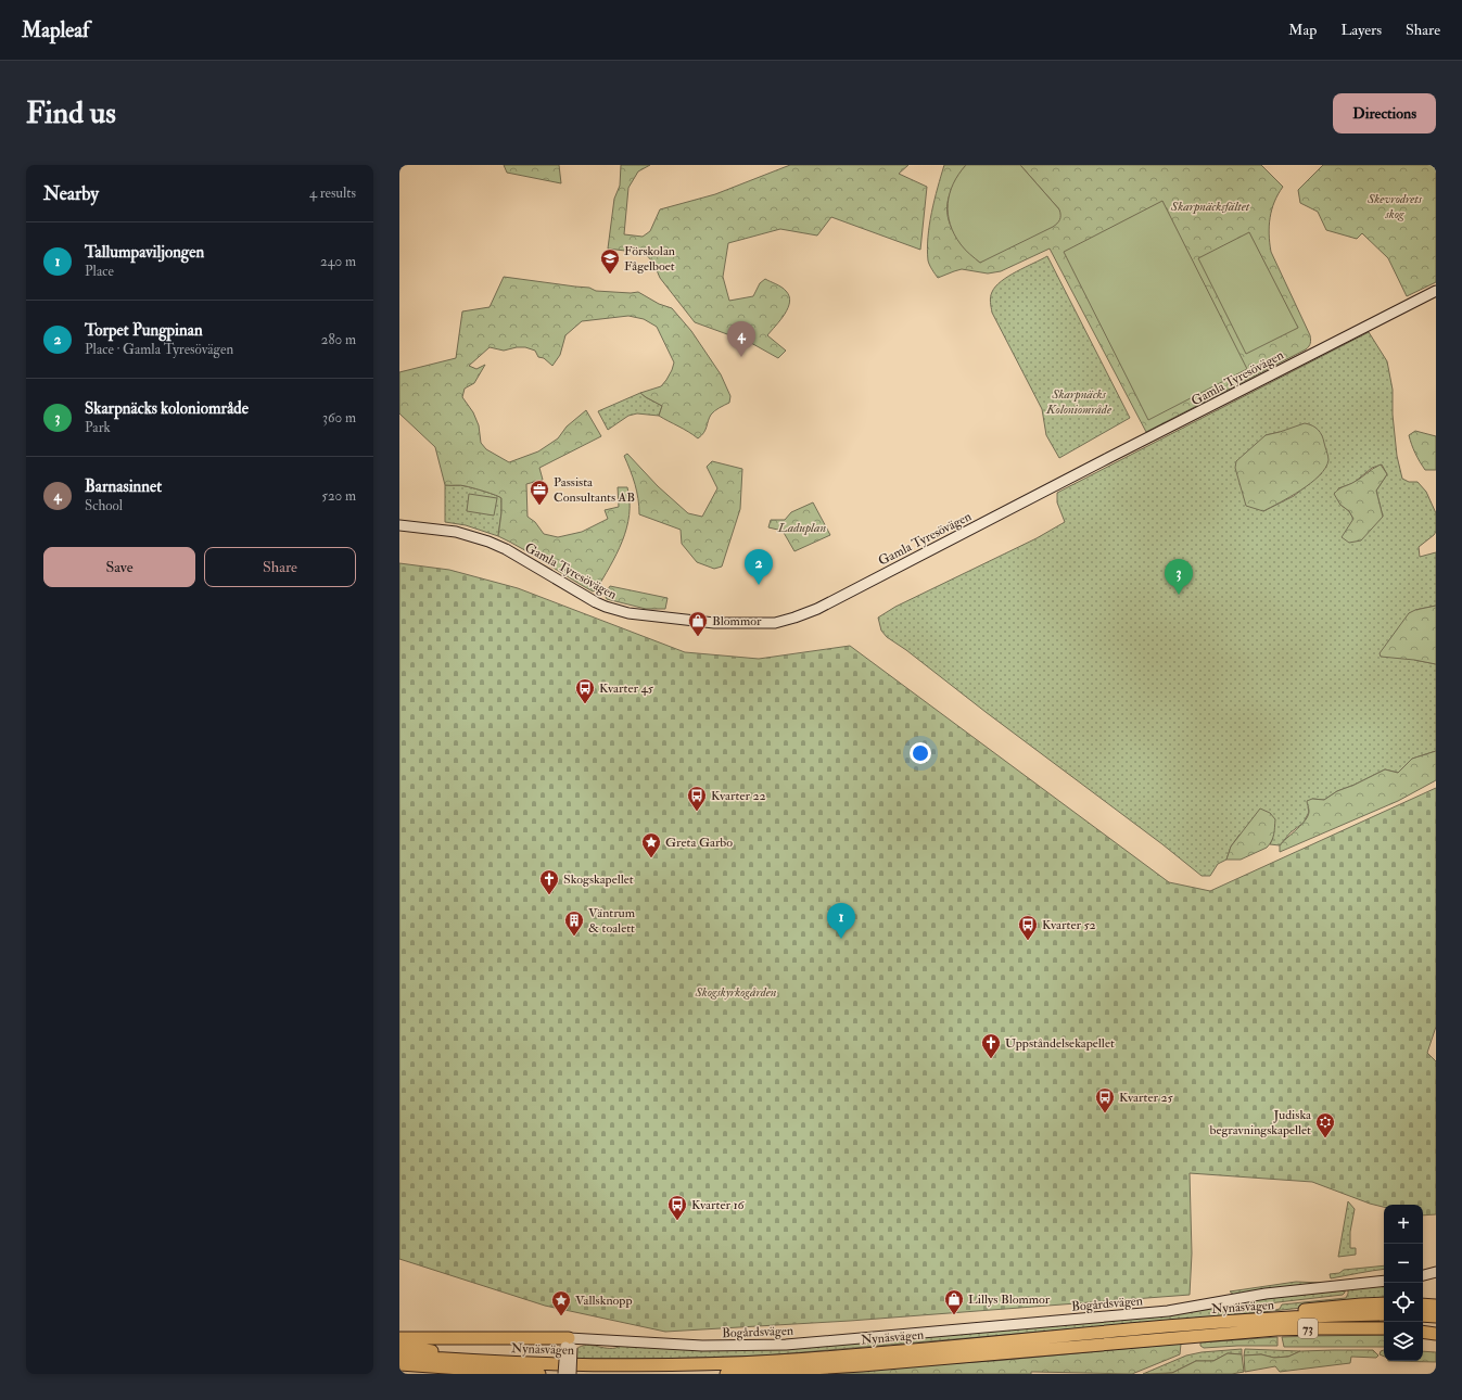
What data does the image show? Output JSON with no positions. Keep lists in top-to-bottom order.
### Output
{
  "streets": {
    "highway": ["Nynäsvägen", "73"],
    "street": ["Gamla Tyresövägen", "Bogårdsvägen"]
  },
  "parks": [
    "Skevrodrets skog",
    "Skarpnäcksfältet",
    "Skarpnäcks Koloniområde",
    "Laduplan",
    "Skogskyrkogården"
  ],
  "places": {
    "school or university": ["Förskolan Fågelboet"],
    "office": ["Passista Consultants AB"],
    "shop": ["Blommor", "Lillys Blommor"],
    "bus stop": [
      "Kvarter 45",
      "Kvarter 22",
      "Kvarter 52",
      "Kvarter 25",
      "Kvarter 16"
    ],
    "place": ["Greta Garbo", "Vallsknopp"],
    "church": ["Skogskapellet", "Uppståndelsekapellet"],
    "building": ["Väntrum & toalett"],
    "synagogue": ["Judiska begravningskapellet"]
  },
  "page": {
    "header": "Mapleaf",
    "nav": ["Map", "Layers", "Share"],
    "buttons": [
      "Directions",
      ["Save", "Share"]
    ],
    "title": "Find us",
    "heading": ["Nearby", "4 results"],
    "list": [
      {
        "mark": "1",
        "name": "Tallumpaviljongen",
        "note": "Place",
        "value": "240 m"
      },
      {
        "mark": "2",
        "name": "Torpet Pungpinan",
        "note": "Place · Gamla Tyresövägen",
        "value": "280 m"
      },
      {
        "mark": "3",
        "name": "Skarpnäcks koloniområde",
        "note": "Park",
        "value": "360 m"
      },
      {
        "mark": "4",
        "name": "Barnasinnet",
        "note": "School",
        "value": "520 m"
      }
    ],
    "pins": [
      "4",
      "2",
      "3",
      "1"
    ],
    "map_buttons": ["+", "−"]
  }
}
